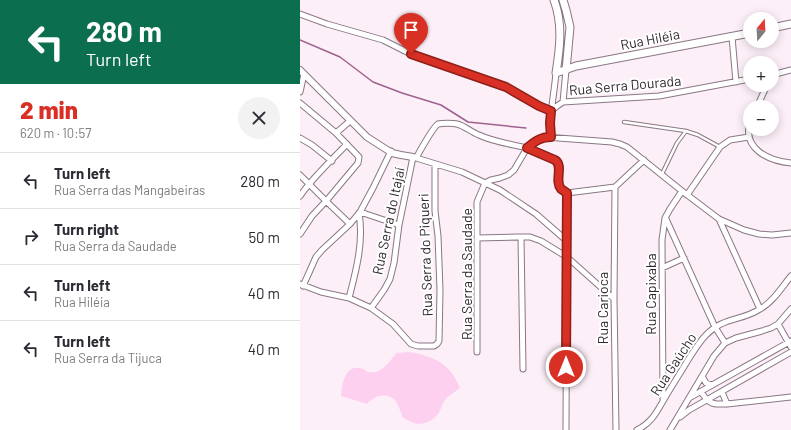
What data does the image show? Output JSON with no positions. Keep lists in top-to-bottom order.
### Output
{
  "streets": {
    "main road": ["Rua Hiléia"],
    "street": [
      "Rua Serra Dourada",
      "Rua Serra do Itajaí",
      "Rua Serra do Piqueri",
      "Rua Serra da Saudade",
      "Rua Capixaba",
      "Rua Carioca",
      "Rua Gaúcho"
    ]
  },
  "crossings": [
    ["Rua Serra do Itajaí", "Rua Serra do Piqueri"],
    ["Rua Capixaba", "Rua Gaúcho"]
  ],
  "north": "top",
  "page": {
    "turn": ["280 m", "Turn left"],
    "map_buttons": ["+", "−"],
    "heading": ["2 min", "620 m · 10:57"],
    "list": [
      {
        "name": "Turn left",
        "note": "Rua Serra das Mangabeiras",
        "value": "280 m"
      },
      {
        "name": "Turn right",
        "note": "Rua Serra da Saudade",
        "value": "50 m"
      },
      {
        "name": "Turn left",
        "note": "Rua Hiléia",
        "value": "40 m"
      },
      {
        "name": "Turn left",
        "note": "Rua Serra da Tijuca",
        "value": "40 m"
      }
    ]
  }
}
